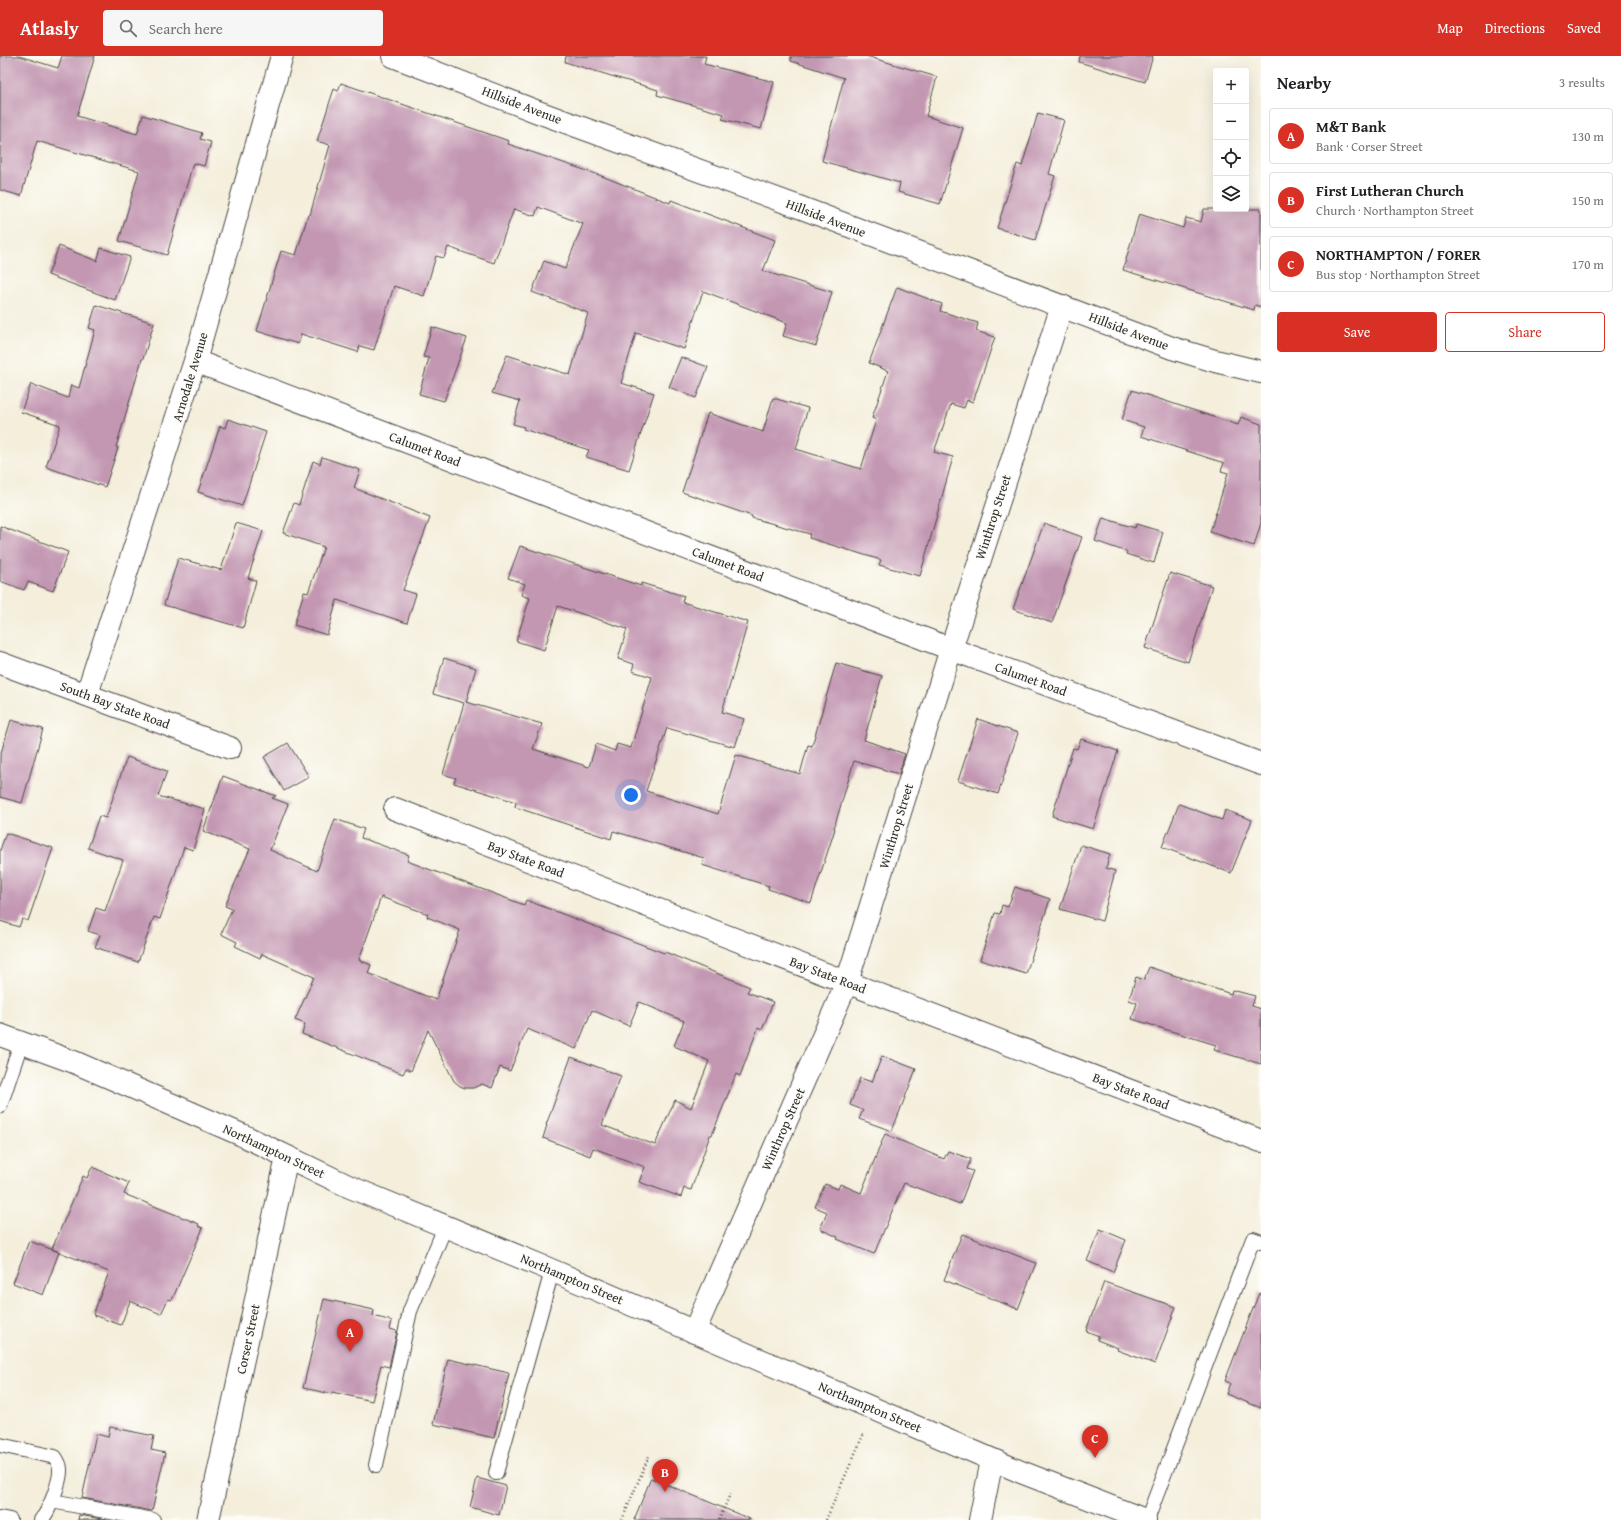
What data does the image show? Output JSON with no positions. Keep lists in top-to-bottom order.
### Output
{
  "streets": {
    "street": [
      "Hillside Avenue",
      "Arnodale Avenue",
      "Calumet Road",
      "Winthrop Street",
      "South Bay State Road",
      "Bay State Road",
      "Northampton Street",
      "Corser Street"
    ]
  },
  "crossings": [
    ["Hillside Avenue", "Winthrop Street"],
    ["Arnodale Avenue", "Calumet Road"],
    ["Arnodale Avenue", "South Bay State Road"],
    ["Calumet Road", "Winthrop Street"],
    ["Winthrop Street", "Bay State Road"],
    ["Winthrop Street", "Northampton Street"],
    ["Northampton Street", "Corser Street"]
  ],
  "page": {
    "header": "Atlasly",
    "search": "Search here",
    "nav": ["Map", "Directions", "Saved"],
    "heading": ["Nearby", "3 results"],
    "map_buttons": ["+", "−"],
    "list": [
      {
        "mark": "A",
        "name": "M&T Bank",
        "note": "Bank · Corser Street",
        "value": "130 m"
      },
      {
        "mark": "B",
        "name": "First Lutheran Church",
        "note": "Church · Northampton Street",
        "value": "150 m"
      },
      {
        "mark": "C",
        "name": "NORTHAMPTON / FORER",
        "note": "Bus stop · Northampton Street",
        "value": "170 m"
      }
    ],
    "buttons": ["Save", "Share"],
    "pins": ["A", "C", "B"]
  }
}
